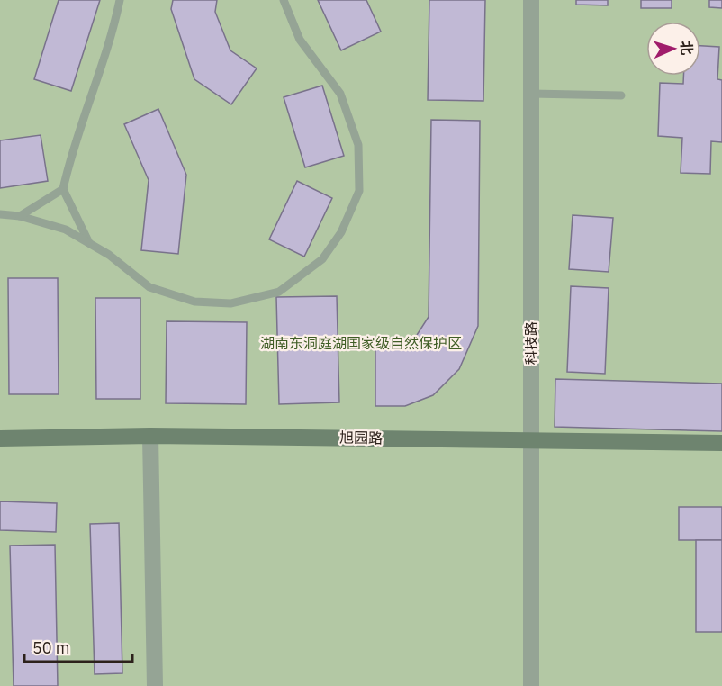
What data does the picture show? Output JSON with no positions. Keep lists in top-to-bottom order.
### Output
{
  "streets": {
    "street": ["科技路", "旭园路"]
  },
  "crossings": [
    ["科技路", "旭园路"]
  ],
  "parks": ["湖南东洞庭湖国家级自然保护区"],
  "scale_bar": "50 m",
  "north": "right"
}
